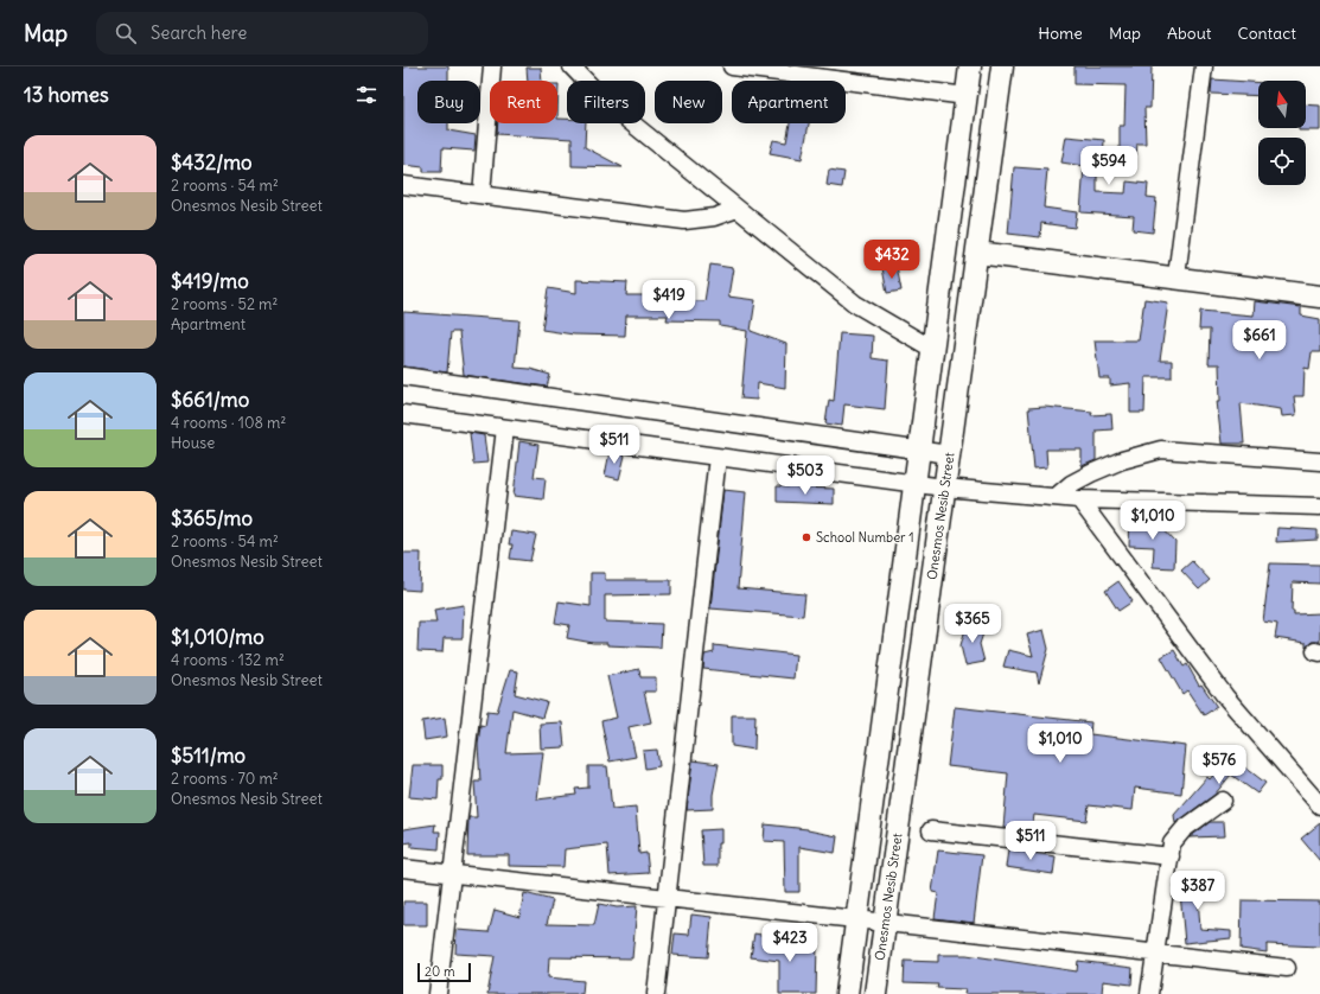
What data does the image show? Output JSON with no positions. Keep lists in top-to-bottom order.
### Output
{
  "streets": {
    "street": ["Onesmos Nesib Street"]
  },
  "places": ["School Number 1"],
  "scale_bar": "20 m",
  "north": "top",
  "page": {
    "header": "Map",
    "search": "Search here",
    "nav": [
      "Home",
      "Map",
      "About",
      "Contact"
    ],
    "heading": "13 homes",
    "chip": [
      "Buy",
      "Rent",
      "Filters",
      "New",
      "Apartment"
    ],
    "list": [
      {
        "name": "$432/mo",
        "note": "2 rooms · 54 m² · Onesmos Nesib Street"
      },
      {
        "name": "$419/mo",
        "note": "2 rooms · 52 m² · Apartment"
      },
      {
        "name": "$661/mo",
        "note": "4 rooms · 108 m² · House"
      },
      {
        "name": "$365/mo",
        "note": "2 rooms · 54 m² · Onesmos Nesib Street"
      },
      {
        "name": "$1,010/mo",
        "note": "4 rooms · 132 m² · Onesmos Nesib Street"
      },
      {
        "name": "$511/mo",
        "note": "2 rooms · 70 m² · Onesmos Nesib Street"
      }
    ],
    "price": [
      "$594",
      "$432",
      "$419",
      "$661",
      "$511",
      "$503",
      "$1,010",
      "$365",
      "$1,010",
      "$576",
      "$511",
      "$387",
      "$423"
    ],
    "scale": "20 m"
  }
}
